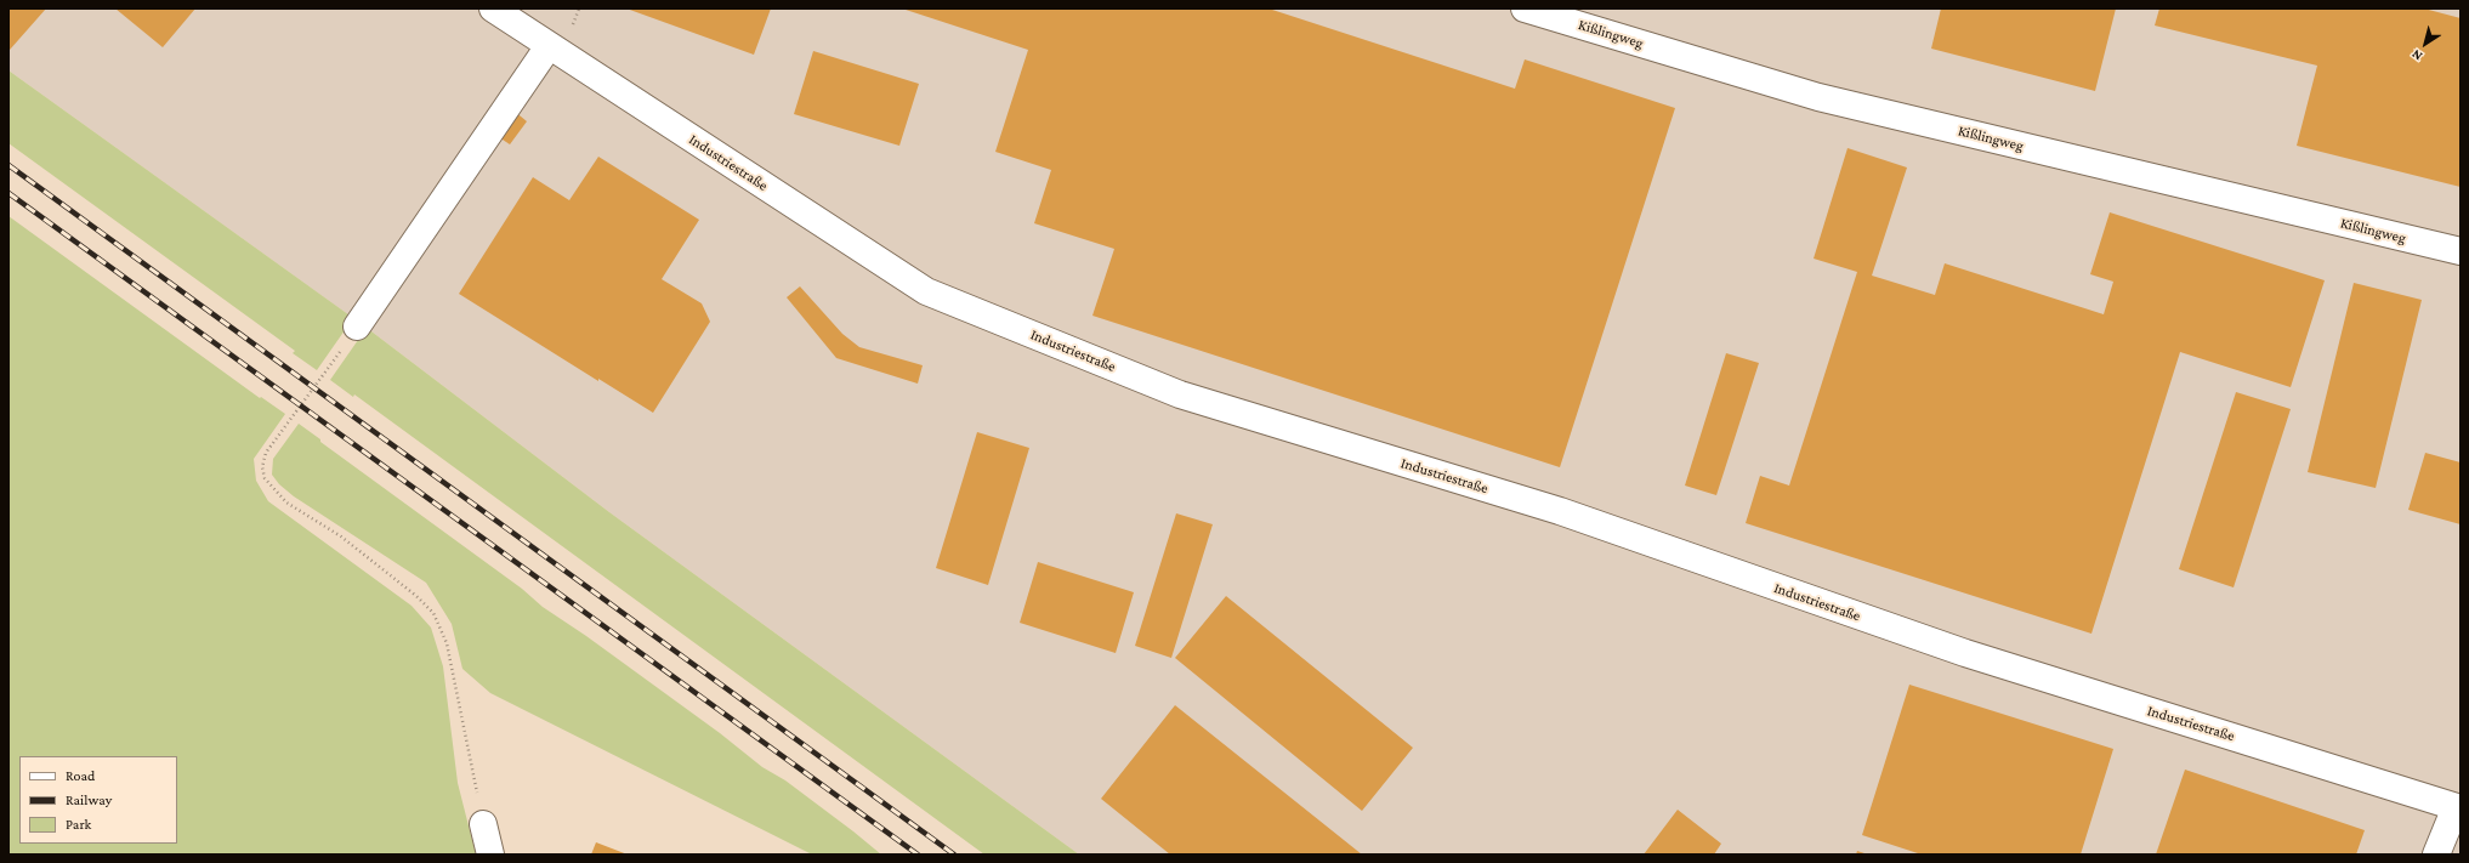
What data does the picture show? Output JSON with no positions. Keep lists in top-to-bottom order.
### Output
{
  "streets": {
    "street": ["Kißlingweg", "Industriestraße"]
  },
  "legend": ["Road", "Railway", "Park"],
  "north": "bottom left"
}
